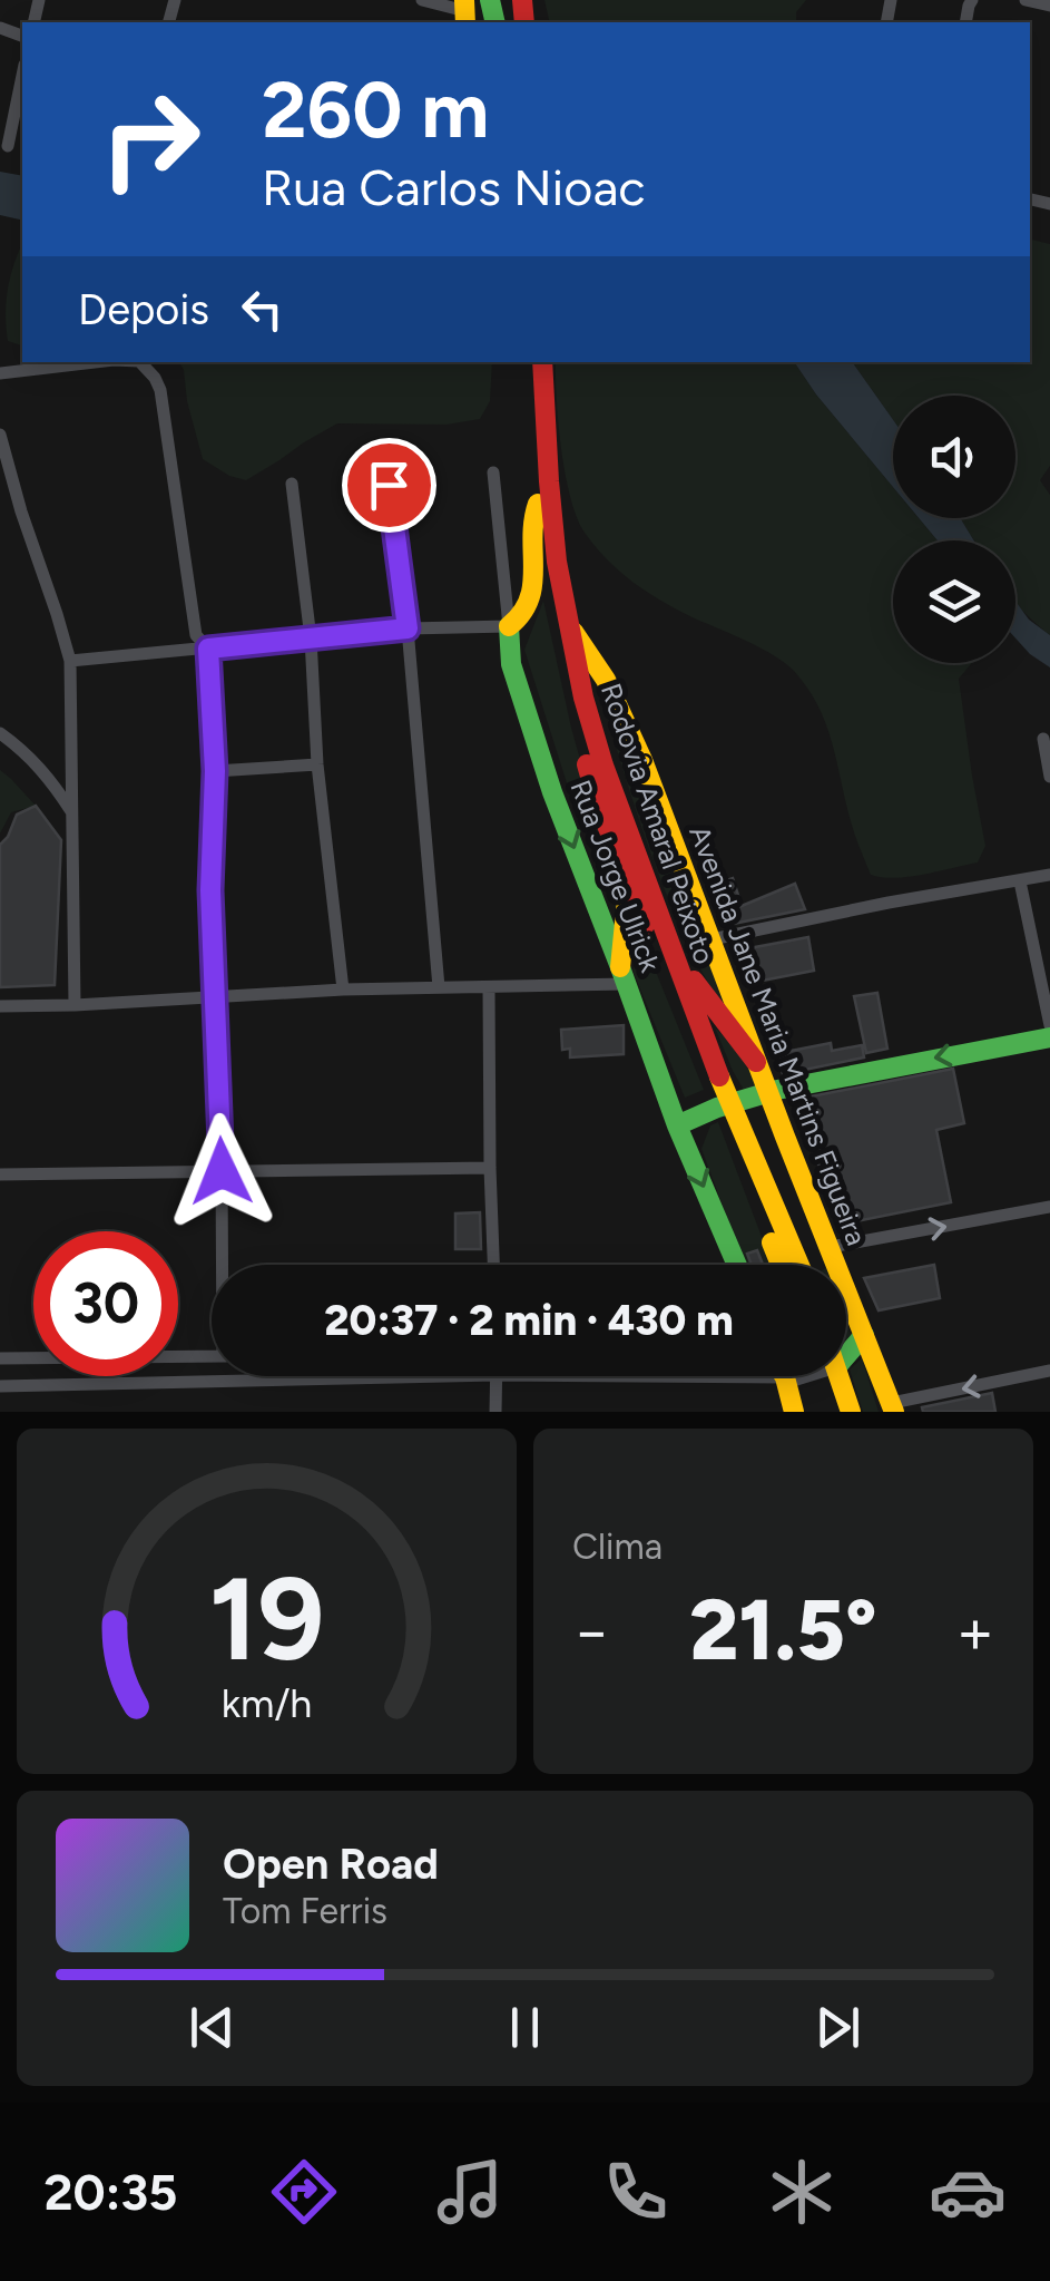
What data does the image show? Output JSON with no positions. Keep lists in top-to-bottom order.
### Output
{
  "streets": {
    "main road": ["Rodovia Amaral Peixoto", "Rua Jorge Ulrick", "Avenida Jane Maria Martins Figueira"]
  },
  "crossings": [
    ["Rodovia Amaral Peixoto", "Avenida Jane Maria Martins Figueira"]
  ],
  "page": {
    "turn": ["260 m", "Rua Carlos Nioac"],
    "then": "Depois",
    "limit": "30",
    "trip": "20:37 · 2 min · 430 m",
    "tile": "Clima",
    "heat": ["−", "21.5°", "+"],
    "song": ["Open Road", "Tom Ferris"],
    "tabs": "20:35",
    "gauge": ["19", "km/h"]
  }
}
